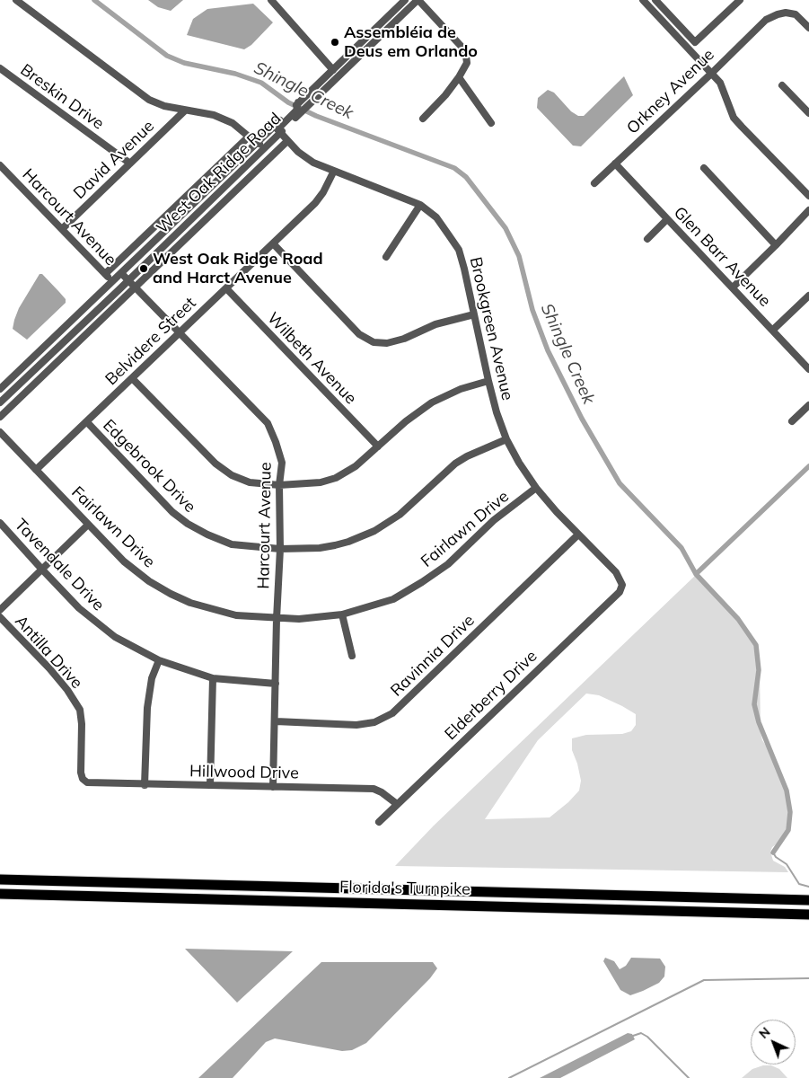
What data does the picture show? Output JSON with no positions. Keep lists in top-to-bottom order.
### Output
{
  "streets": {
    "highway": ["Florida's Turnpike"],
    "street": [
      "Orkney Avenue",
      "Breskin Drive",
      "David Avenue",
      "West Oak Ridge Road",
      "Harcourt Avenue",
      "Glen Barr Avenue",
      "Brookgreen Avenue",
      "Belvidere Street",
      "Wilbeth Avenue",
      "Edgebrook Drive",
      "Fairlawn Drive",
      "Tavendale Drive",
      "Antilla Drive",
      "Ravinnia Drive",
      "Elderberry Drive",
      "Hillwood Drive"
    ]
  },
  "crossings": [
    ["Orkney Avenue", "Glen Barr Avenue"],
    ["Breskin Drive", "David Avenue"],
    ["David Avenue", "Harcourt Avenue"],
    ["West Oak Ridge Road", "Harcourt Avenue"],
    ["West Oak Ridge Road", "Brookgreen Avenue"],
    ["Harcourt Avenue", "Belvidere Street"],
    ["Harcourt Avenue", "Edgebrook Drive"],
    ["Harcourt Avenue", "Fairlawn Drive"],
    ["Harcourt Avenue", "Tavendale Drive"],
    ["Harcourt Avenue", "Ravinnia Drive"],
    ["Harcourt Avenue", "Hillwood Drive"],
    ["Brookgreen Avenue", "Belvidere Street"],
    ["Brookgreen Avenue", "Edgebrook Drive"],
    ["Brookgreen Avenue", "Fairlawn Drive"],
    ["Brookgreen Avenue", "Ravinnia Drive"],
    ["Brookgreen Avenue", "Elderberry Drive"],
    ["Belvidere Street", "Wilbeth Avenue"],
    ["Belvidere Street", "Edgebrook Drive"],
    ["Belvidere Street", "Fairlawn Drive"],
    ["Antilla Drive", "Hillwood Drive"],
    ["Elderberry Drive", "Hillwood Drive"]
  ],
  "water": ["Shingle Creek"],
  "places": ["Assembléia de Deus em Orlando", "West Oak Ridge Road and Harct Avenue"],
  "north": "top left"
}
